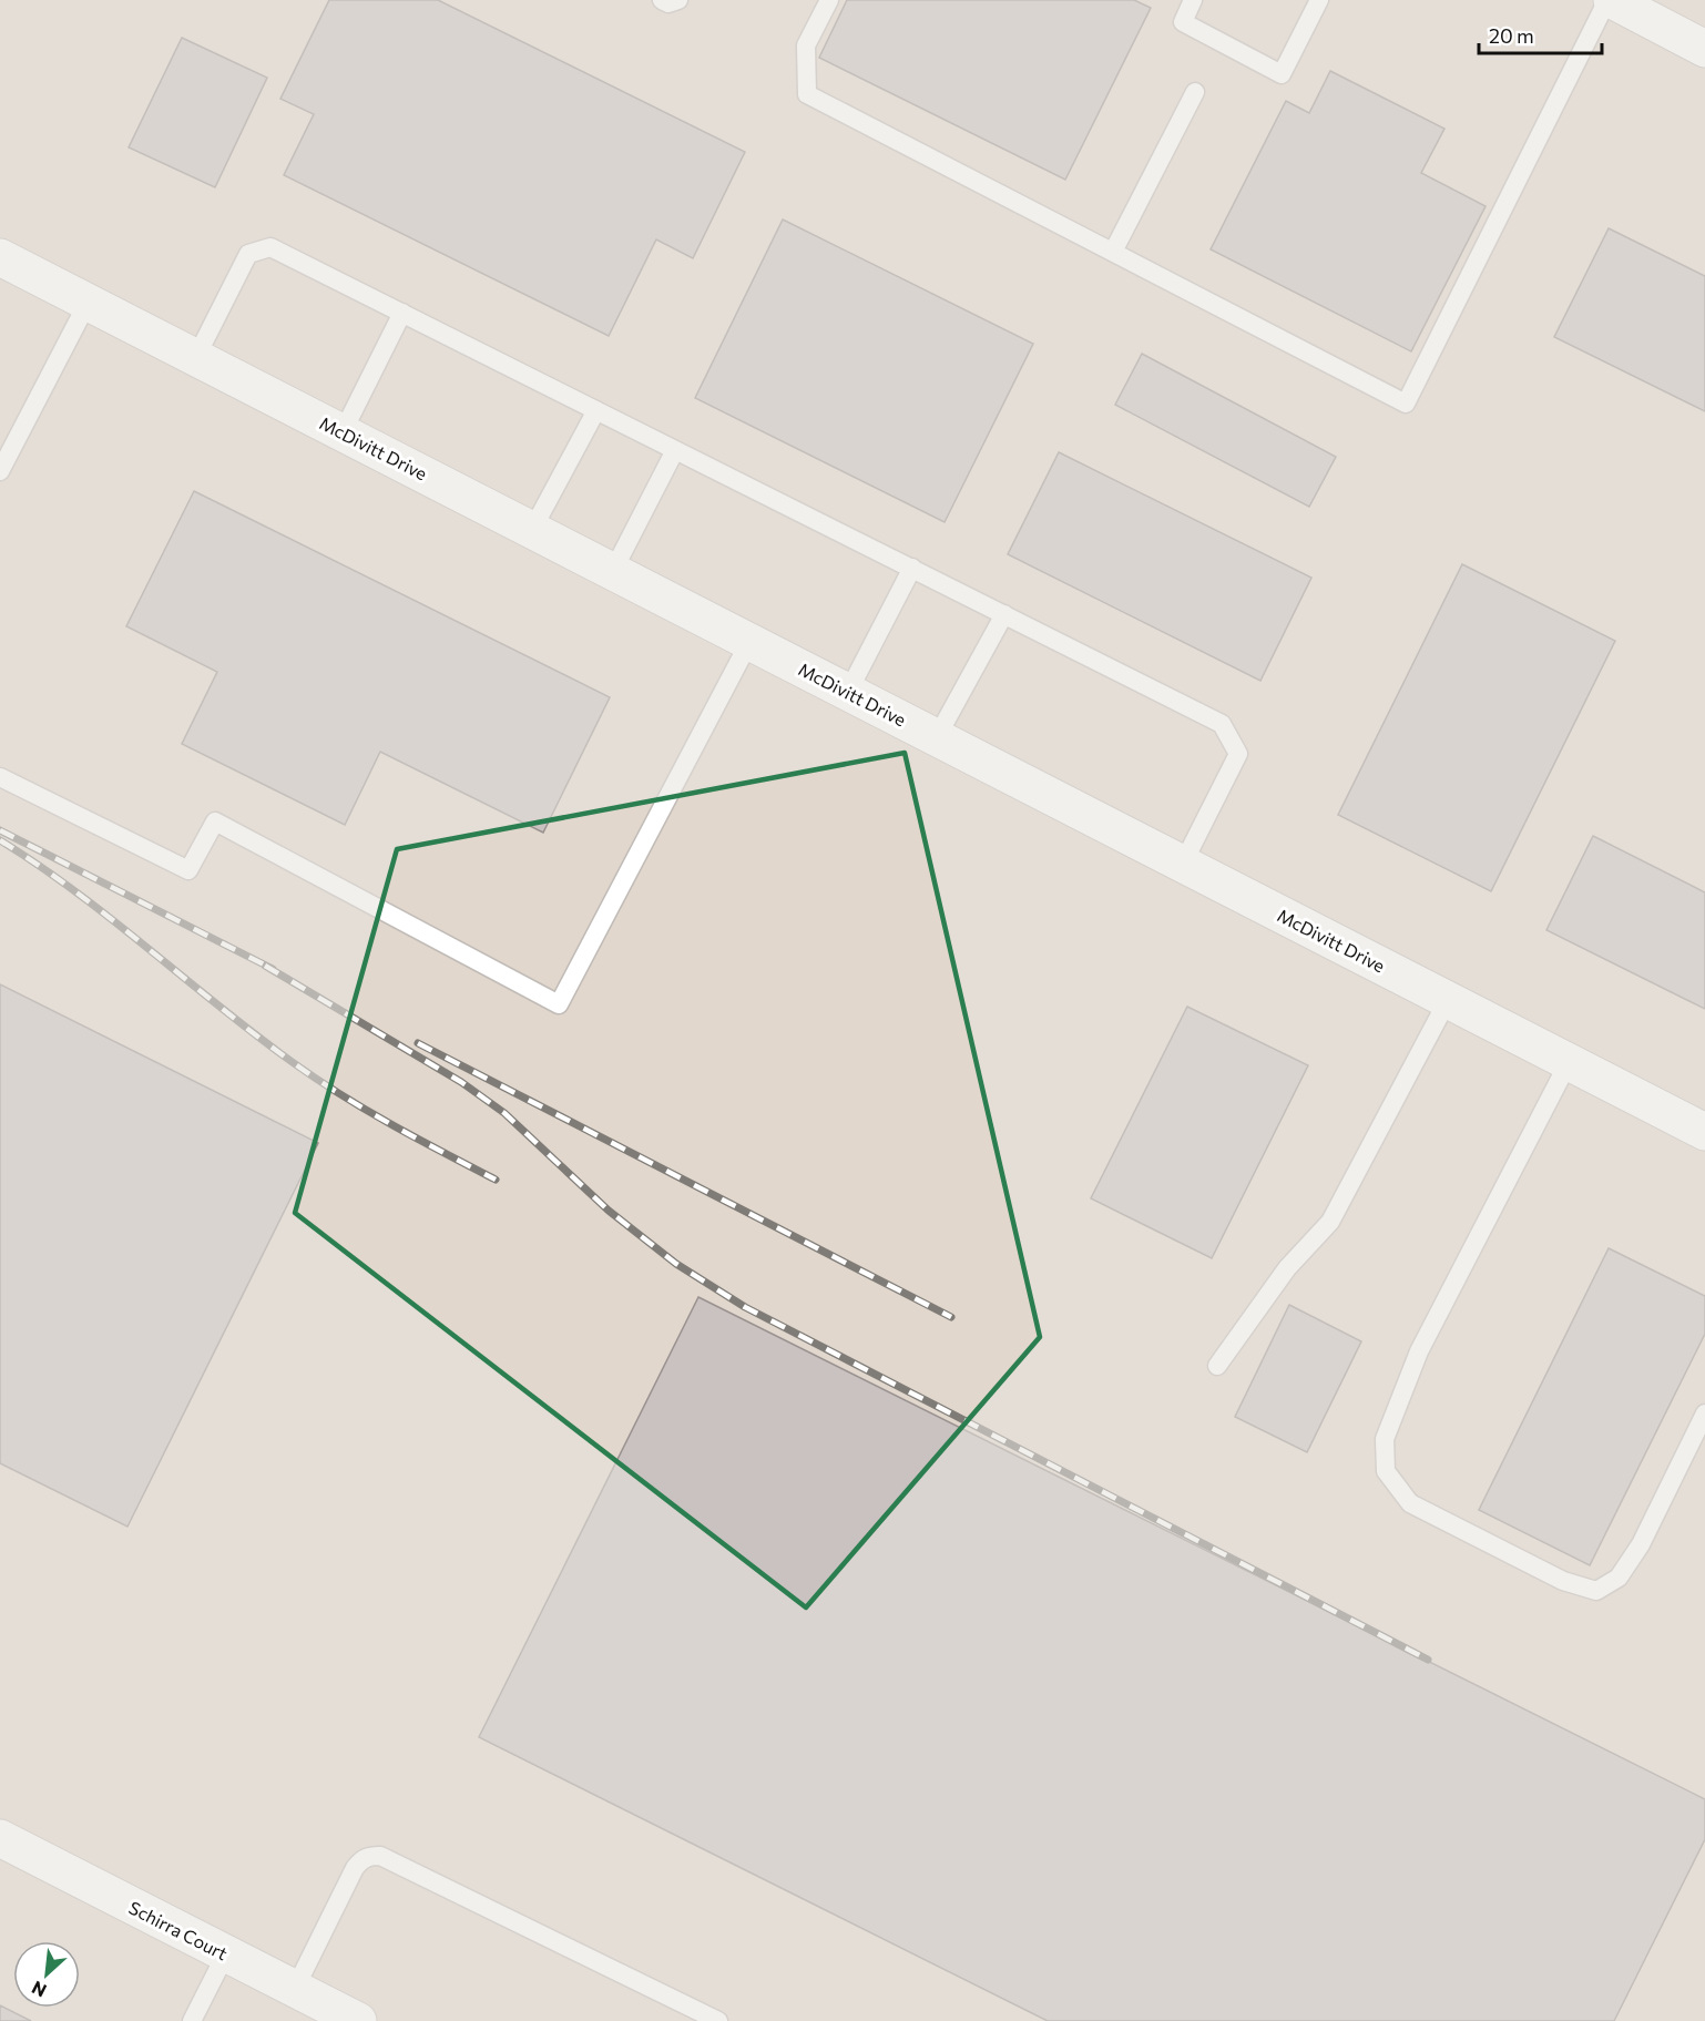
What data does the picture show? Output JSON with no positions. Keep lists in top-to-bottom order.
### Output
{
  "streets": {
    "street": ["McDivitt Drive", "Schirra Court"]
  },
  "scale_bar": "20 m",
  "north": "bottom left"
}
